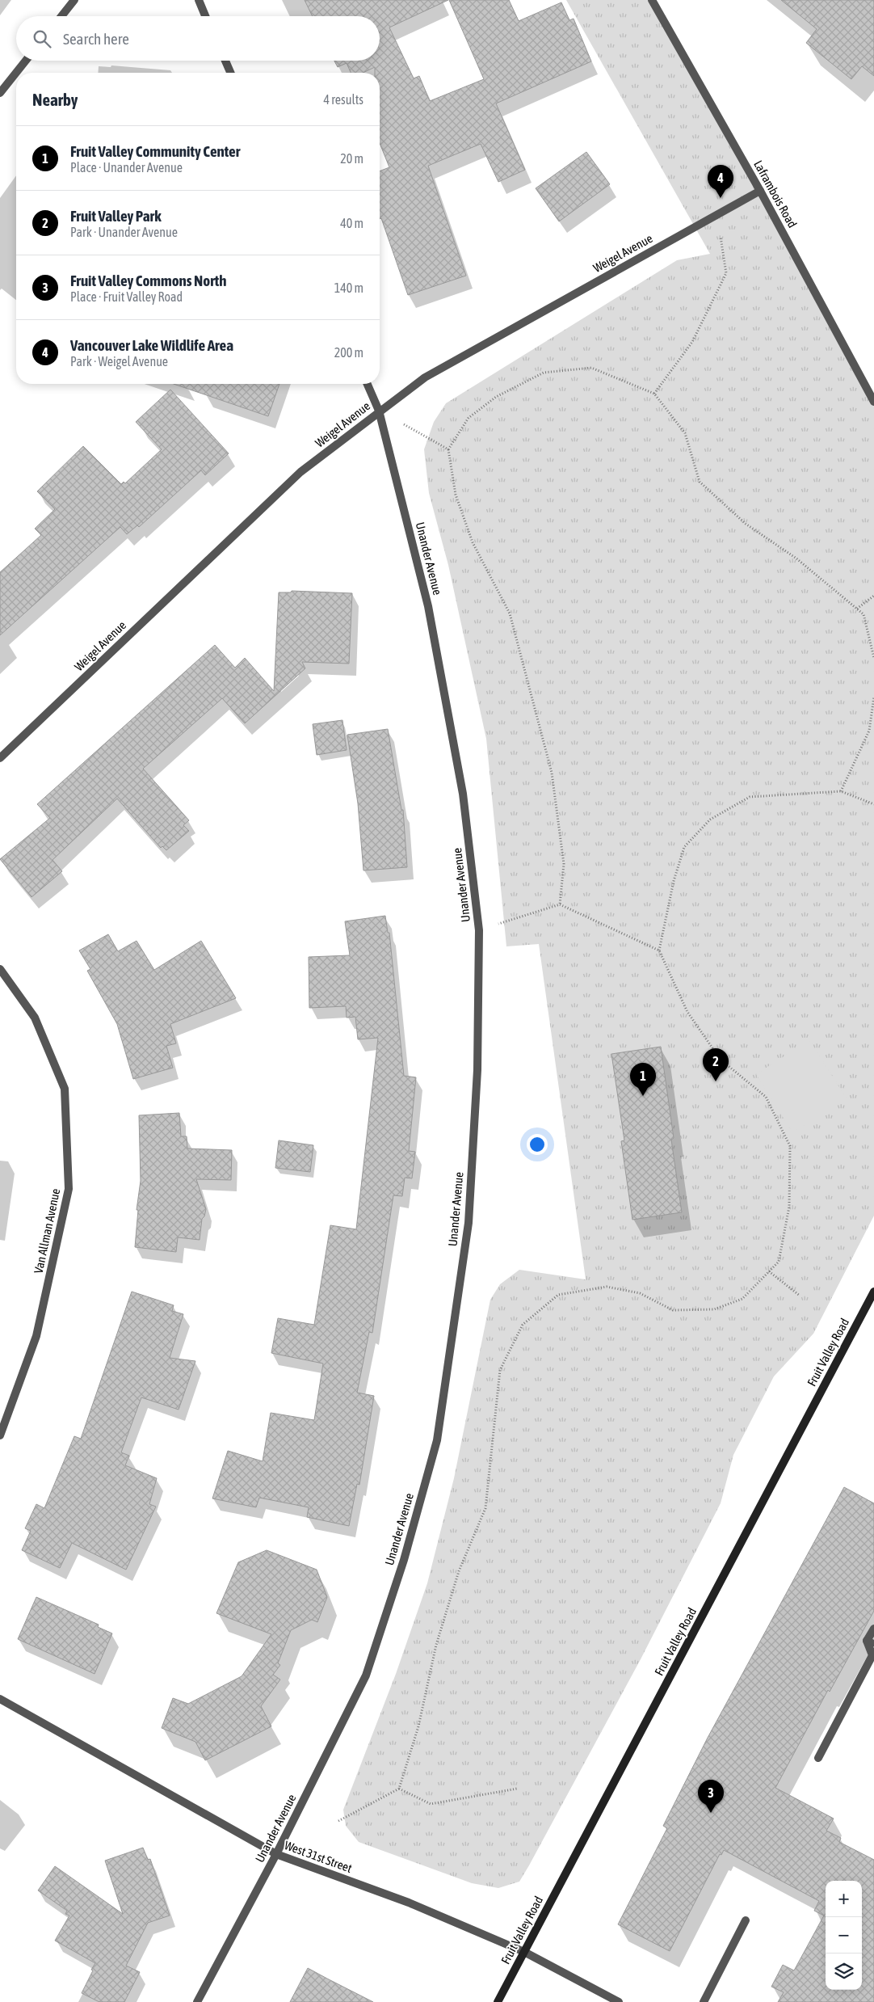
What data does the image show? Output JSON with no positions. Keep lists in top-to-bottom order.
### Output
{
  "streets": {
    "main road": ["Fruit Valley Road"],
    "street": [
      "Laframbois Road",
      "Weigel Avenue",
      "Unander Avenue",
      "Van Allman Avenue",
      "West 31st Street"
    ]
  },
  "crossings": [
    ["Laframbois Road", "Weigel Avenue"],
    ["Weigel Avenue", "Unander Avenue"],
    ["Unander Avenue", "West 31st Street"],
    ["Fruit Valley Road", "West 31st Street"]
  ],
  "page": {
    "search": "Search here",
    "heading": ["Nearby", "4 results"],
    "list": [
      {
        "mark": "1",
        "name": "Fruit Valley Community Center",
        "note": "Place · Unander Avenue",
        "value": "20 m"
      },
      {
        "mark": "2",
        "name": "Fruit Valley Park",
        "note": "Park · Unander Avenue",
        "value": "40 m"
      },
      {
        "mark": "3",
        "name": "Fruit Valley Commons North",
        "note": "Place · Fruit Valley Road",
        "value": "140 m"
      },
      {
        "mark": "4",
        "name": "Vancouver Lake Wildlife Area",
        "note": "Park · Weigel Avenue",
        "value": "200 m"
      }
    ],
    "pins": [
      "4",
      "2",
      "1",
      "3"
    ],
    "map_buttons": ["+", "−"]
  }
}
